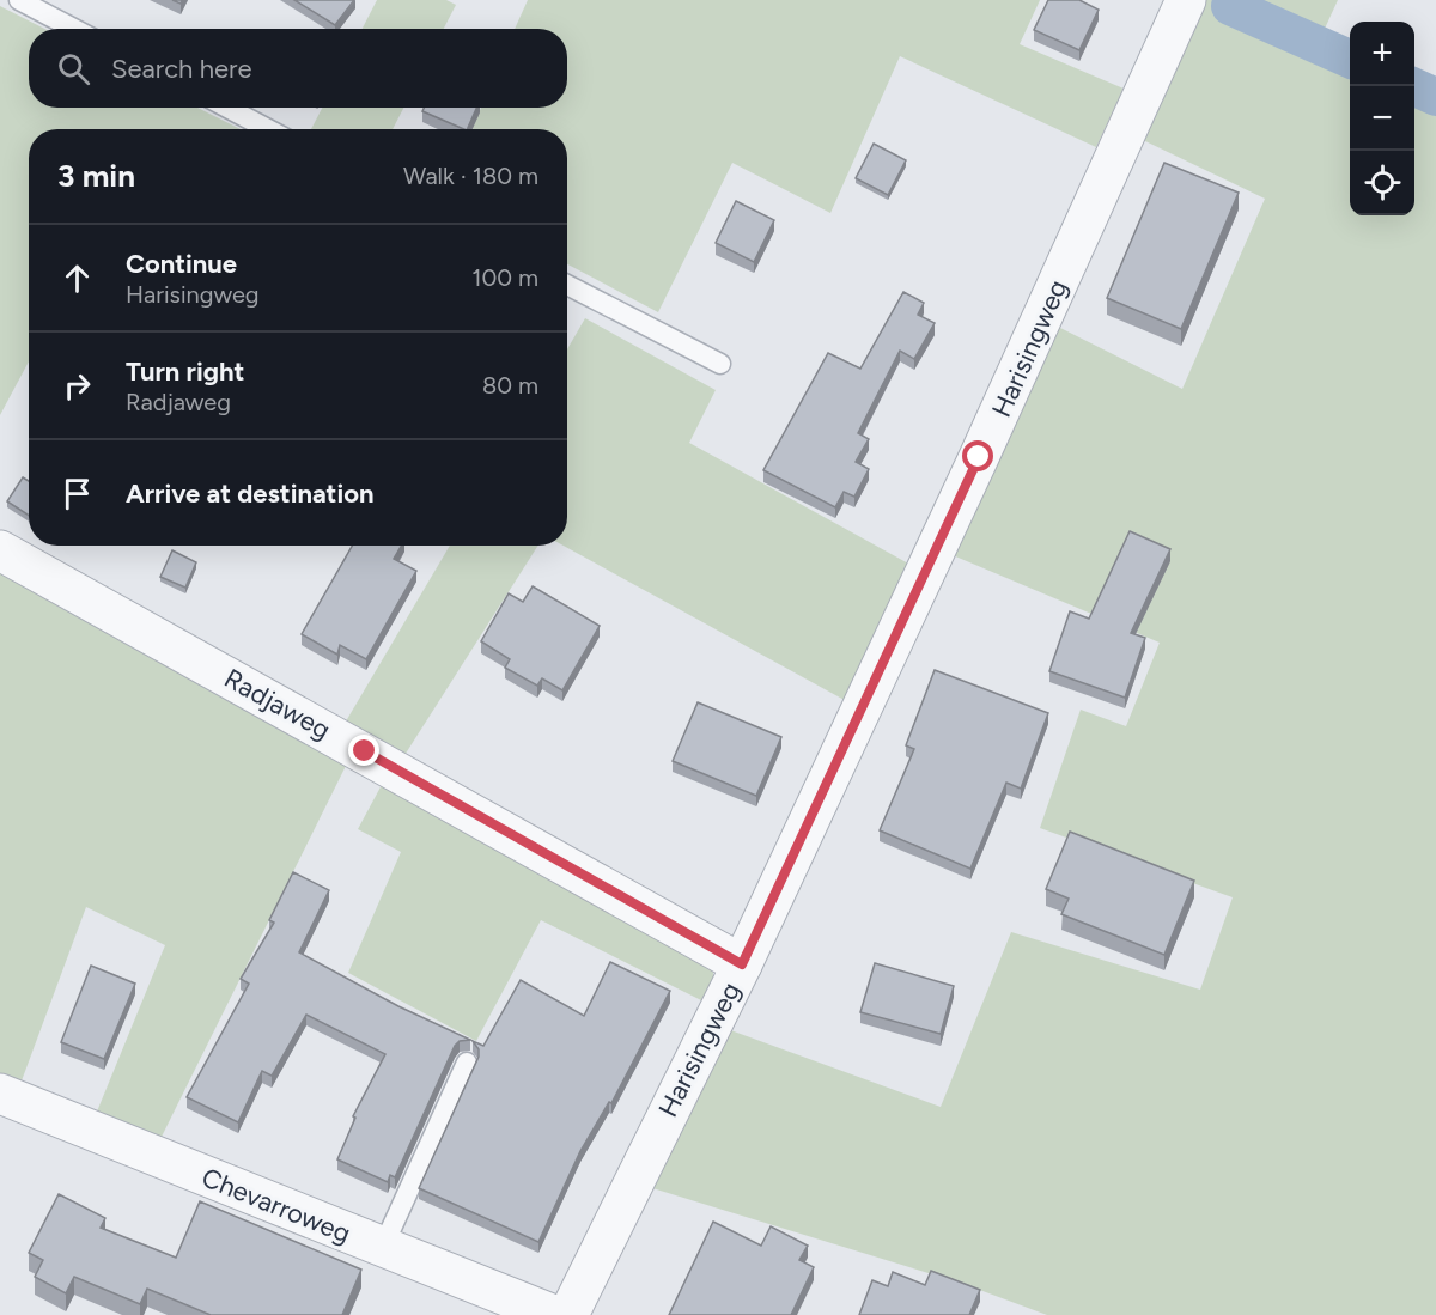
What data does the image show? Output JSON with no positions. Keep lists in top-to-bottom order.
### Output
{
  "streets": {
    "street": ["Harisingweg", "Radjaweg", "Chevarroweg"]
  },
  "crossings": [
    ["Harisingweg", "Radjaweg"]
  ],
  "page": {
    "map_buttons": ["+", "−"],
    "search": "Search here",
    "heading": ["3 min", "Walk · 180 m"],
    "list": [
      ["Continue", "Harisingweg", "100 m"],
      ["Turn right", "Radjaweg", "80 m"],
      "Arrive at destination"
    ]
  }
}
